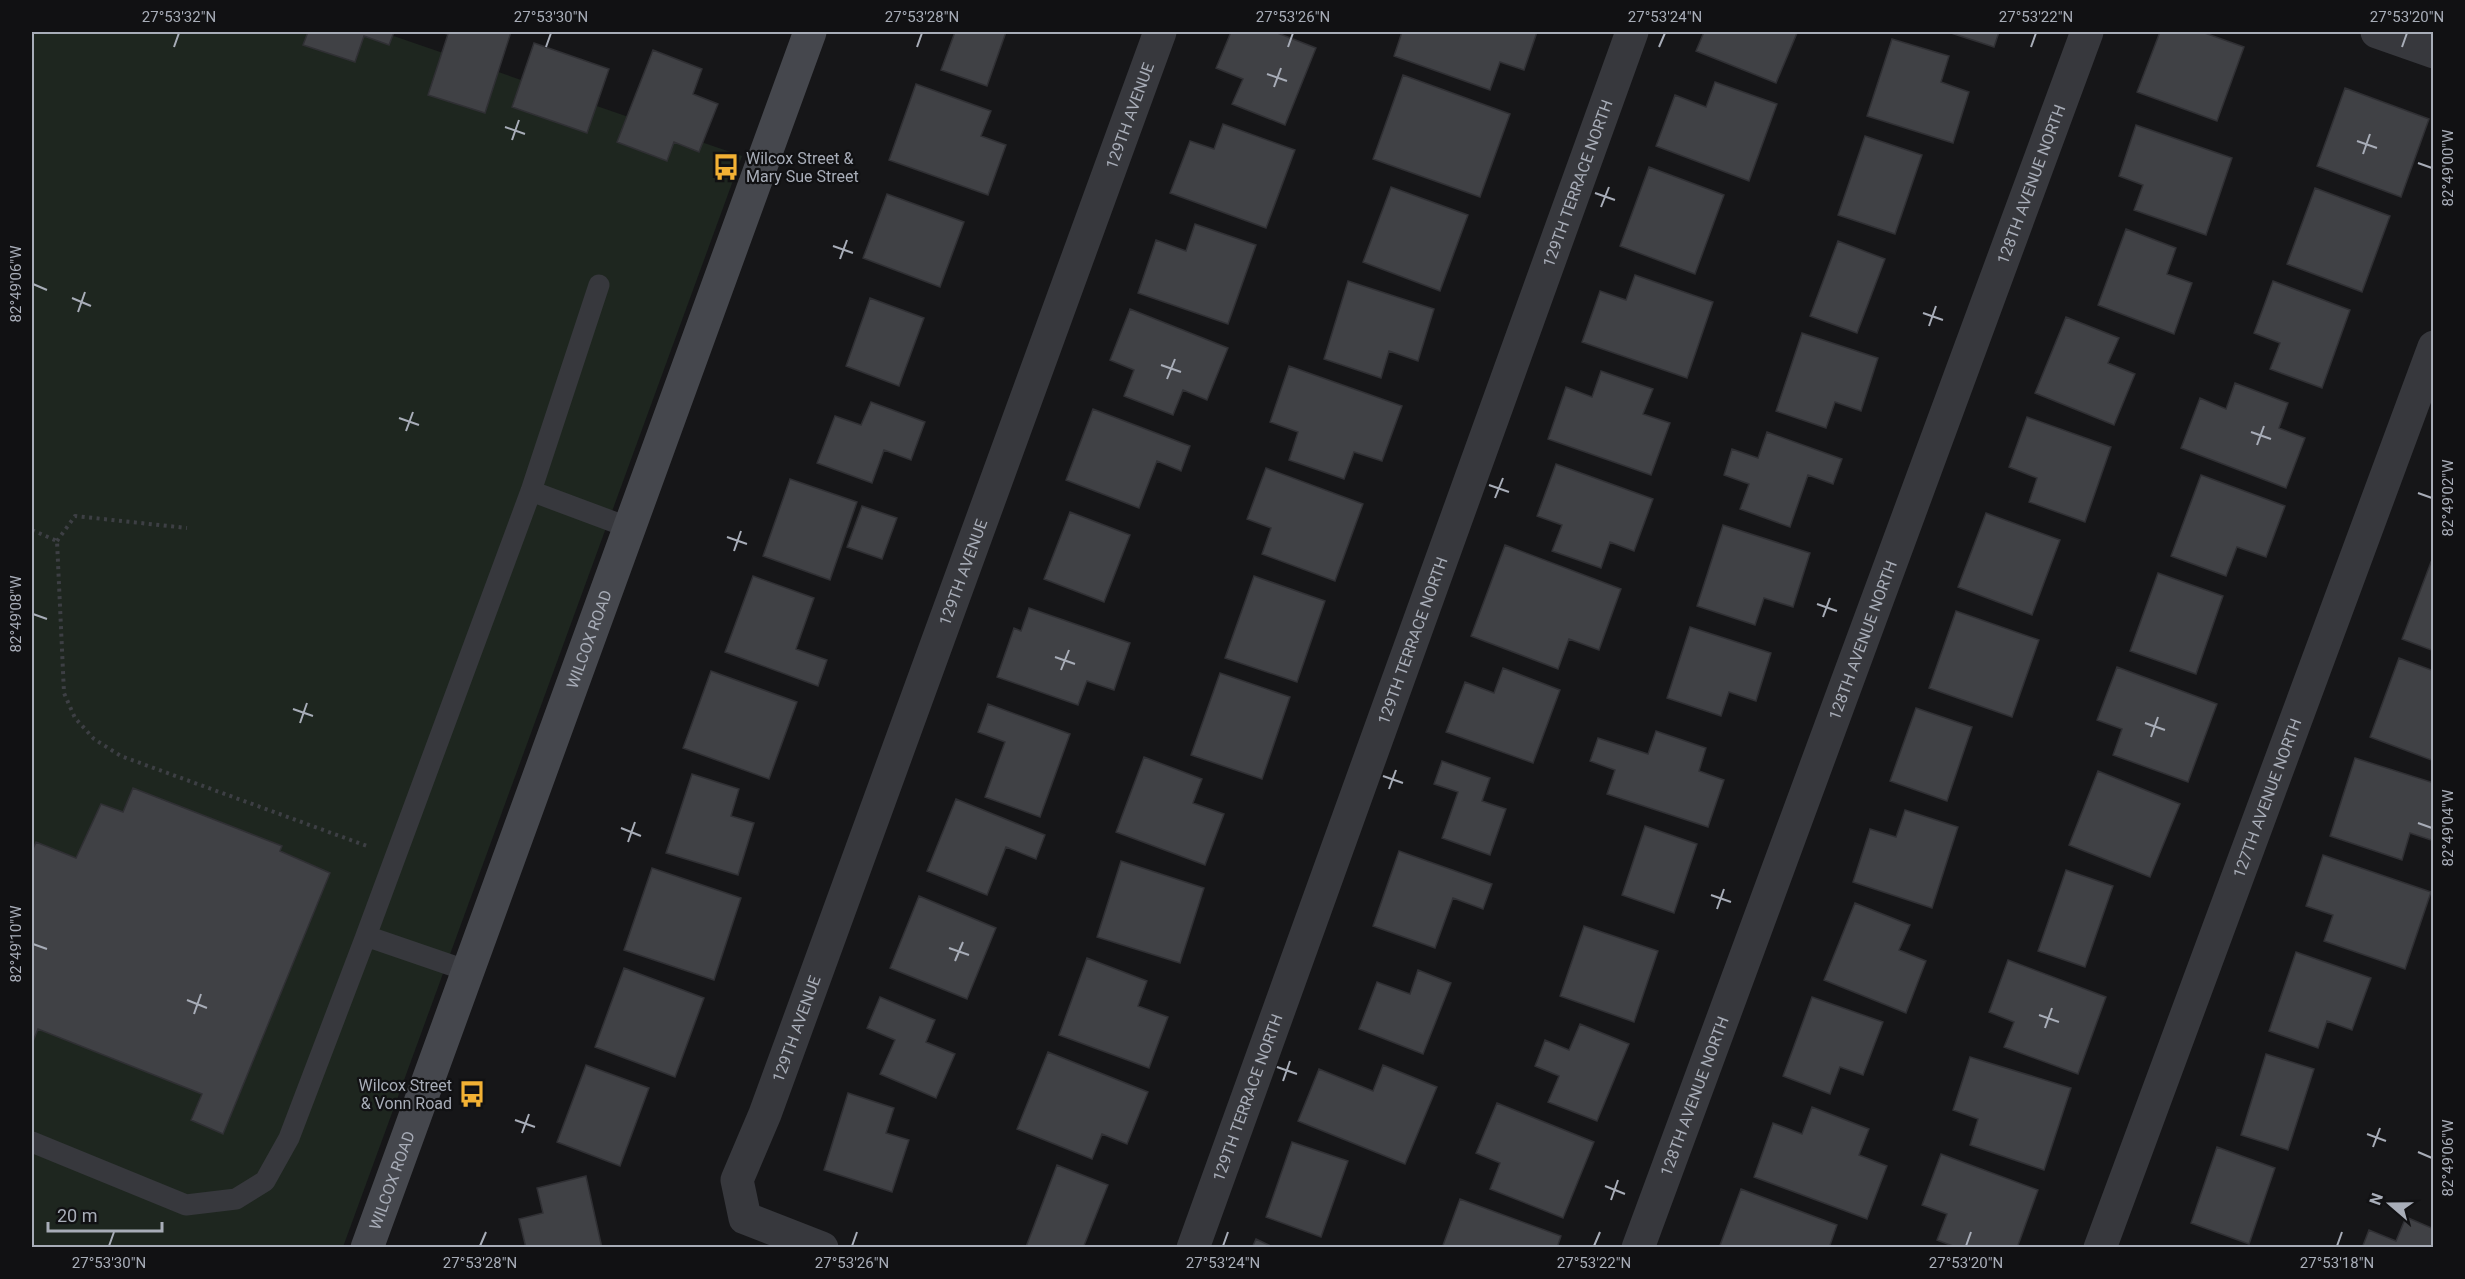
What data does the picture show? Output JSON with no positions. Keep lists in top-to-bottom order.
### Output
{
  "streets": {
    "street": [
      "129TH AVENUE",
      "129TH TERRACE NORTH",
      "128TH AVENUE NORTH",
      "WILCOX ROAD",
      "127TH AVENUE NORTH"
    ]
  },
  "places": {
    "bus stop": ["Wilcox Street & Mary Sue Street", "Wilcox Street & Vonn Road"]
  },
  "scale_bar": "20 m",
  "north": "left",
  "coordinates": [
    "27°53'32\"N",
    "27°53'30\"N",
    "27°53'28\"N",
    "27°53'26\"N",
    "27°53'24\"N",
    "27°53'22\"N",
    "27°53'20\"N",
    "82°49'00\"W",
    "82°49'06\"W",
    "82°49'02\"W",
    "82°49'08\"W",
    "82°49'04\"W",
    "82°49'10\"W",
    "27°53'18\"N"
  ]
}
